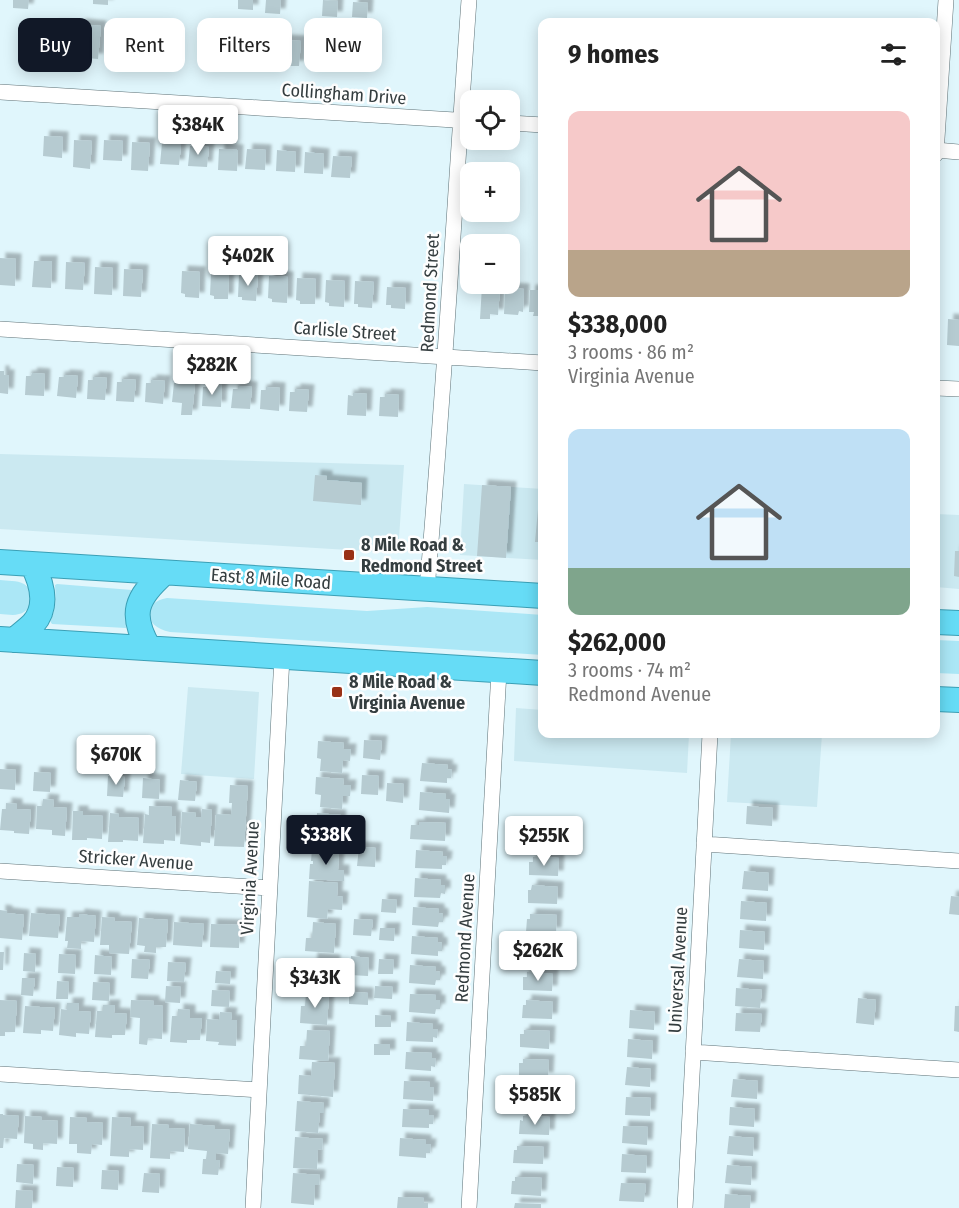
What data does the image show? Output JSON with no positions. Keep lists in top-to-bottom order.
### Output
{
  "streets": {
    "highway": ["East 8 Mile Road"],
    "street": [
      "Collingham Drive",
      "Redmond Street",
      "Carlisle Street",
      "Stricker Avenue",
      "Virginia Avenue",
      "Redmond Avenue",
      "Universal Avenue"
    ]
  },
  "crossings": [
    ["Redmond Street", "Carlisle Street"],
    ["Redmond Street", "East 8 Mile Road"],
    ["Stricker Avenue", "Virginia Avenue"]
  ],
  "places": {
    "transit": ["8 Mile Road & Redmond Street", "8 Mile Road & Virginia Avenue"]
  },
  "page": {
    "chip": [
      "Buy",
      "Rent",
      "Filters",
      "New"
    ],
    "heading": "9 homes",
    "map_buttons": ["+", "−"],
    "list": [
      {
        "name": "$338,000",
        "note": "3 rooms · 86 m² · Virginia Avenue"
      },
      {
        "name": "$262,000",
        "note": "3 rooms · 74 m² · Redmond Avenue"
      }
    ],
    "price": [
      "$384K",
      "$402K",
      "$282K",
      "$670K",
      "$338K",
      "$255K",
      "$262K",
      "$343K",
      "$585K"
    ]
  }
}
